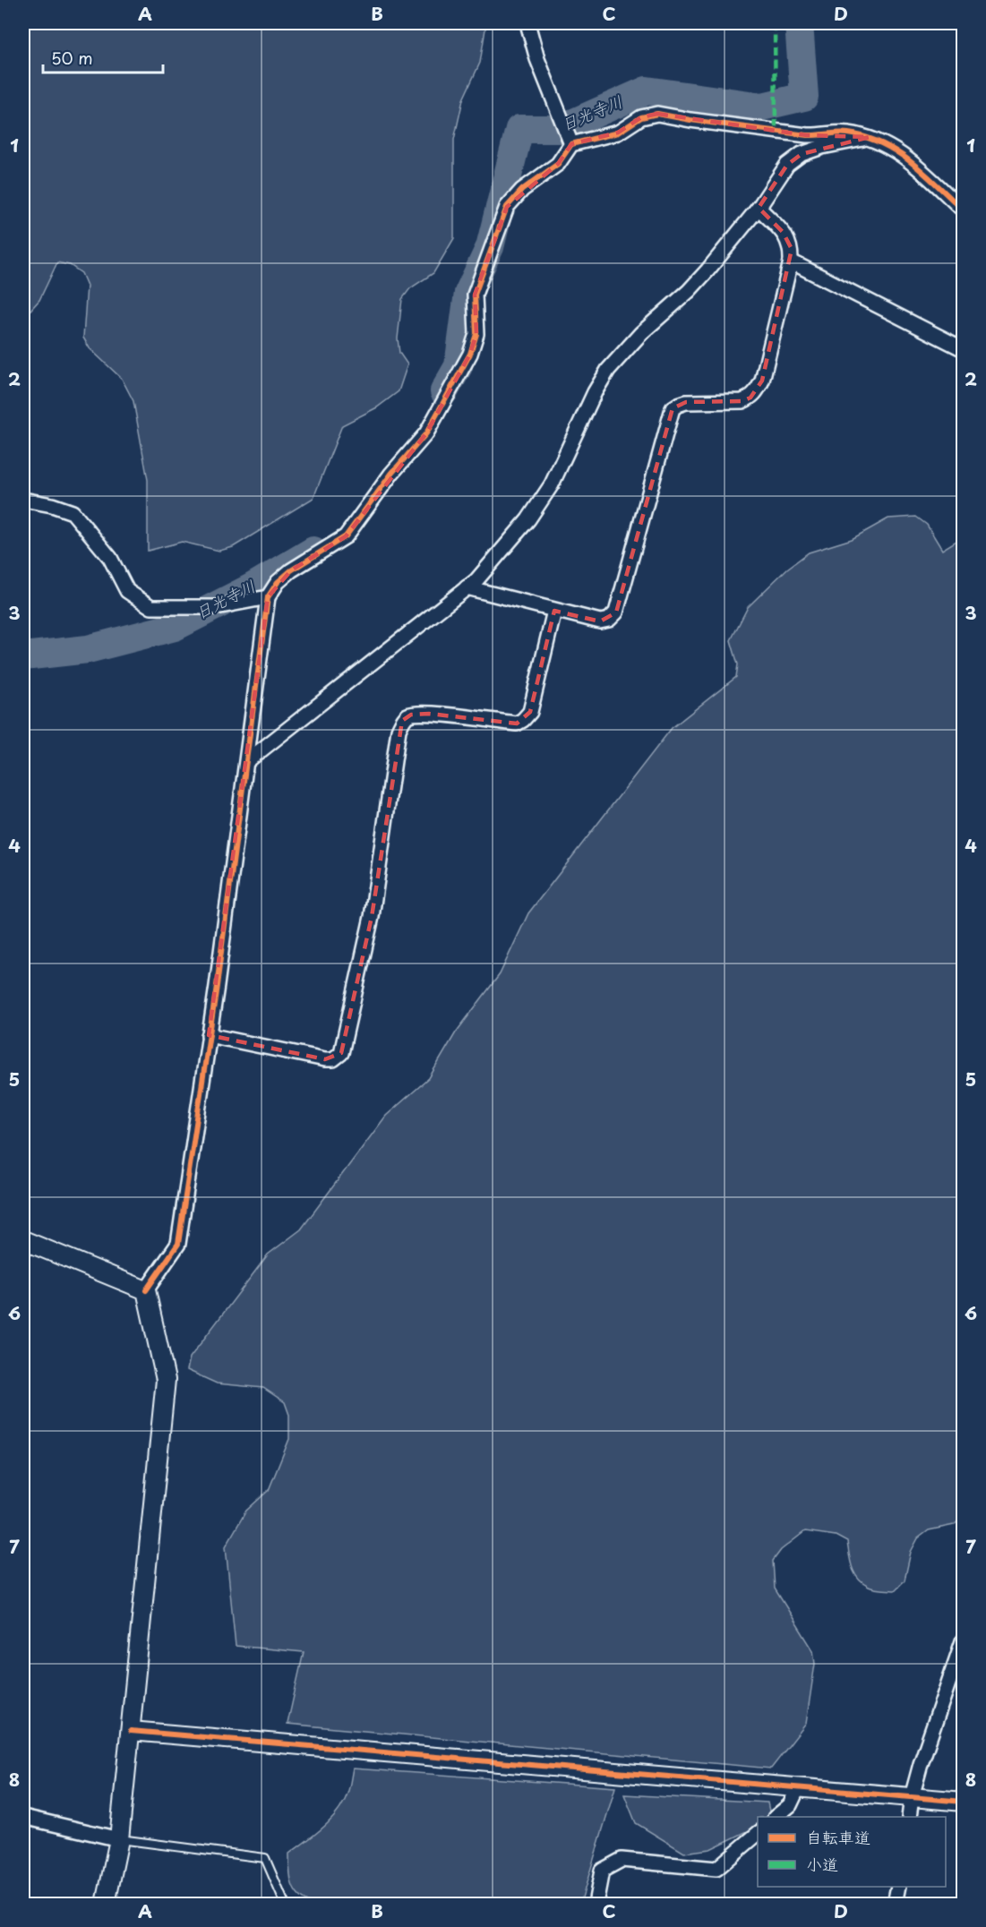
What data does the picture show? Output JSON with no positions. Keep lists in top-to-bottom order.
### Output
{
  "water": ["日光寺川"],
  "legend": ["自転車道", "小道"],
  "scale_bar": "50 m",
  "grid": {
    "columns": [
      "A",
      "B",
      "C",
      "D"
    ],
    "rows": [
      "1",
      "2",
      "3",
      "4",
      "5",
      "6",
      "7",
      "8"
    ]
  }
}
